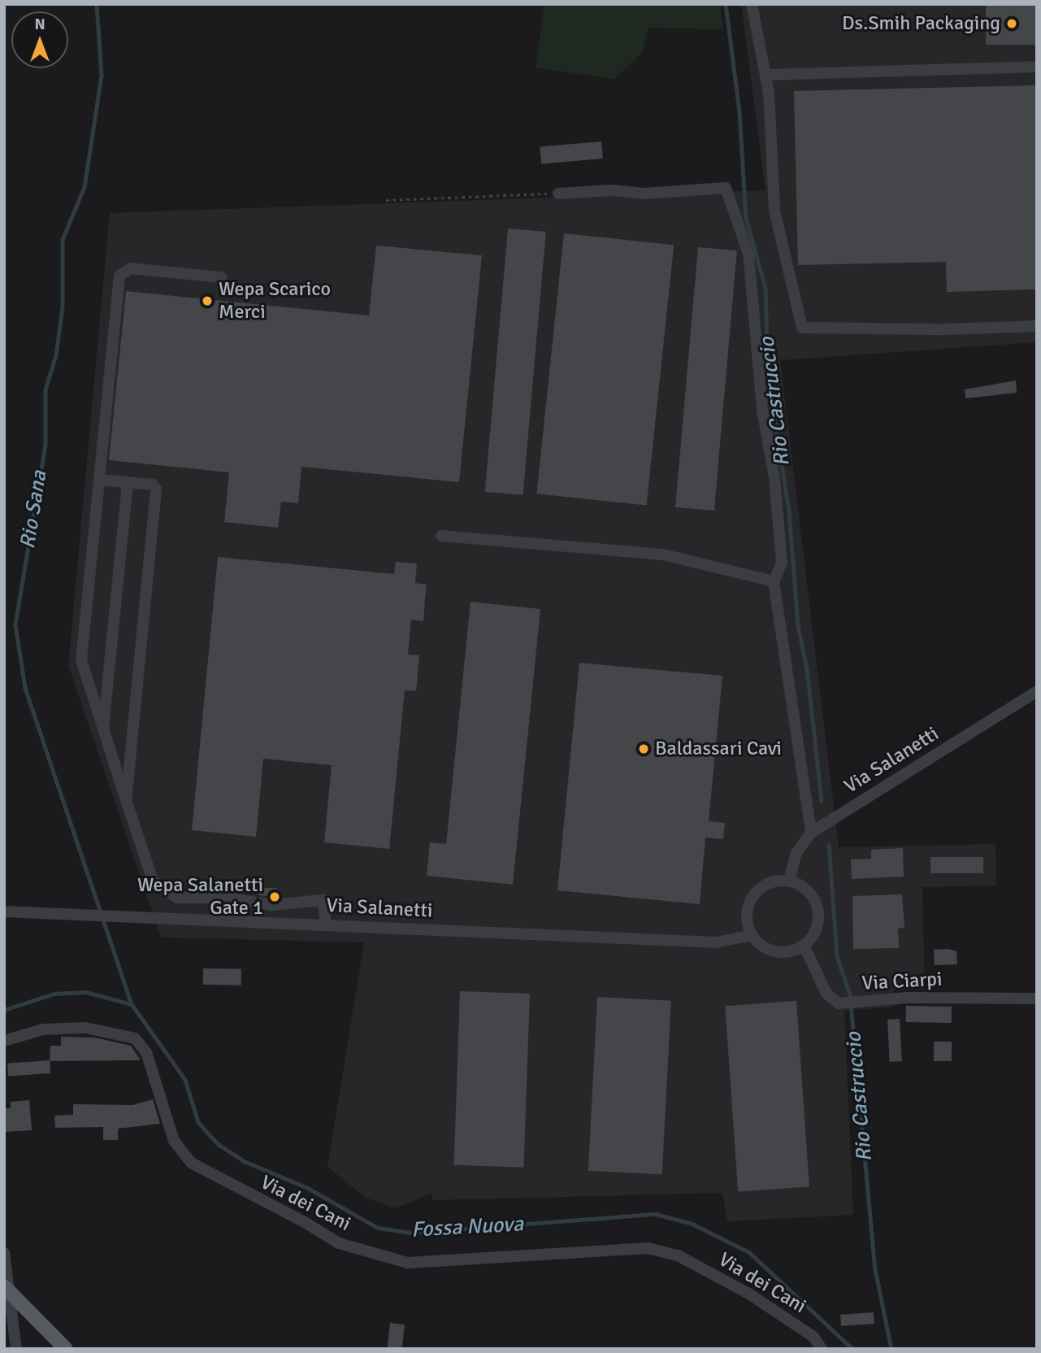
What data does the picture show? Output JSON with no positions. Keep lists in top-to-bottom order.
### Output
{
  "streets": {
    "street": ["Via Salanetti", "Via Ciarpi", "Via dei Cani"]
  },
  "crossings": [
    ["Via Salanetti", "Via Ciarpi"]
  ],
  "water": ["Rio Castruccio", "Rio Sana", "Fossa Nuova"],
  "places": [
    "Ds.Smih Packaging",
    "Wepa Scarico Merci",
    "Baldassari Cavi",
    "Wepa Salanetti Gate 1"
  ],
  "north": "top"
}
